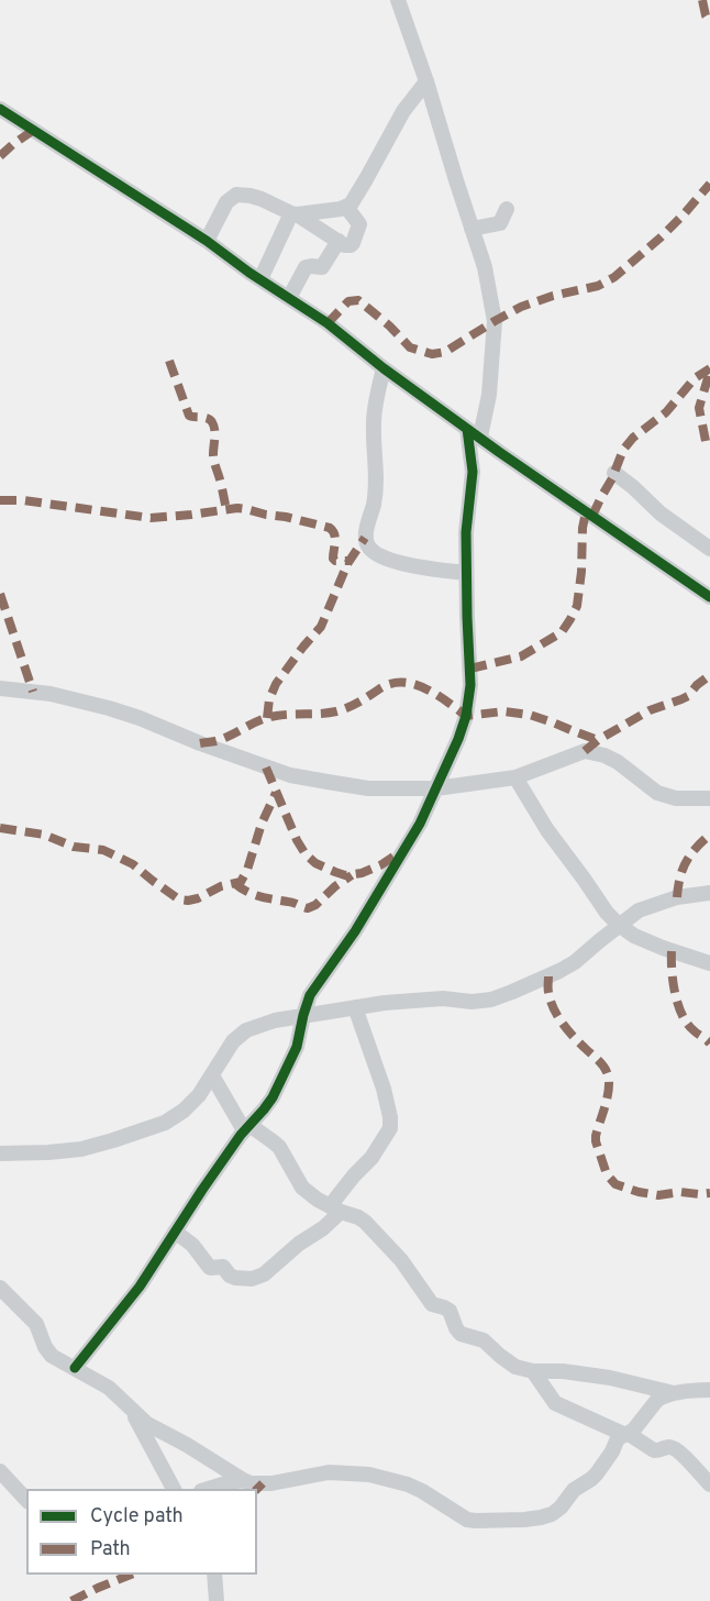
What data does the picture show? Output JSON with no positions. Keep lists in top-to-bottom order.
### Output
{
  "legend": ["Cycle path", "Path"]
}
